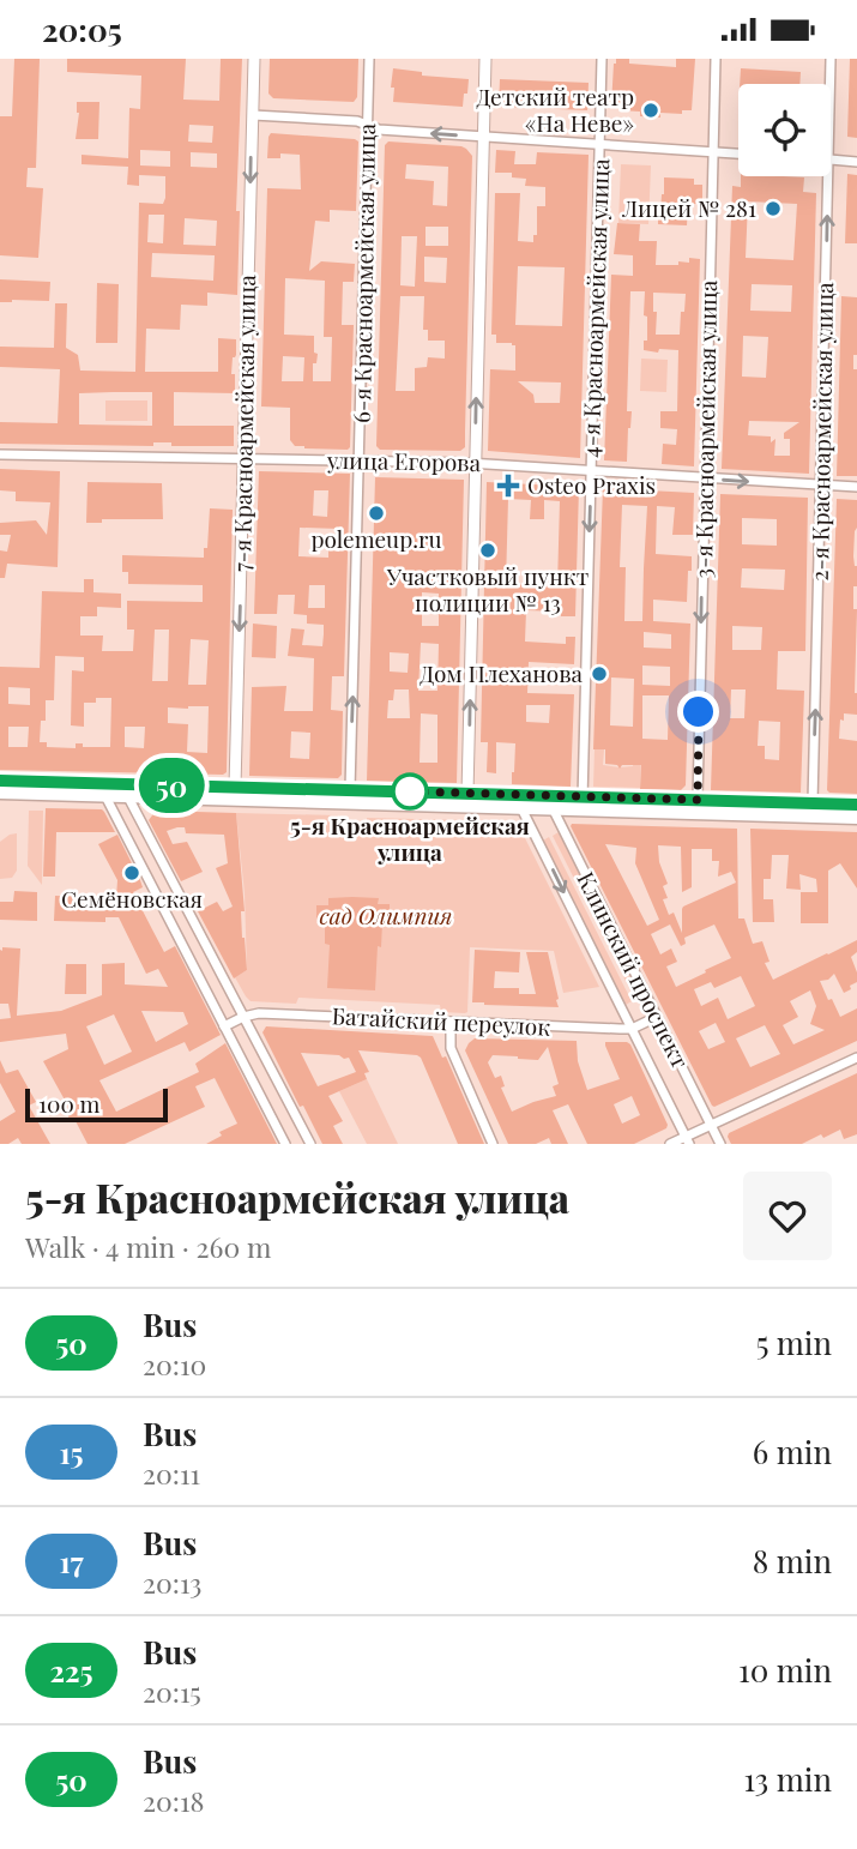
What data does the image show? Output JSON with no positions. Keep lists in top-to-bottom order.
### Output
{
  "streets": {
    "street": [
      "6-я Красноармейская улица",
      "4-я Красноармейская улица",
      "7-я Красноармейская улица",
      "3-я Красноармейская улица",
      "2-я Красноармейская улица",
      "улица Егорова",
      "Клинский проспект",
      "Батайский переулок"
    ]
  },
  "crossings": [
    ["6-я Красноармейская улица", "улица Егорова"],
    ["4-я Красноармейская улица", "улица Егорова"],
    ["7-я Красноармейская улица", "улица Егорова"],
    ["3-я Красноармейская улица", "улица Егорова"],
    ["2-я Красноармейская улица", "улица Егорова"],
    ["Клинский проспект", "Батайский переулок"]
  ],
  "one_way": [
    "6-я Красноармейская улица",
    "4-я Красноармейская улица",
    "7-я Красноармейская улица",
    "3-я Красноармейская улица",
    "2-я Красноармейская улица"
  ],
  "parks": ["сад Олимпия"],
  "places": {
    "other": [
      "Детский театр «На Неве»",
      "Лицей № 281",
      "polemeup.ru",
      "Участковый пункт полиции № 13",
      "Дом Плеханова",
      "5-я Красноармейская улица",
      "Семёновская"
    ],
    "health": ["Osteo Praxis"]
  },
  "lines": ["bus line 50"],
  "scale_bar": "100 m",
  "page": {
    "status": "20:05",
    "on_map": "50",
    "scale": "100 m",
    "heading": ["5-я Красноармейская улица", "Walk · 4 min · 260 m"],
    "list": [
      {
        "mark": "50",
        "name": "Bus",
        "note": "20:10",
        "value": "5 min"
      },
      {
        "mark": "15",
        "name": "Bus",
        "note": "20:11",
        "value": "6 min"
      },
      {
        "mark": "17",
        "name": "Bus",
        "note": "20:13",
        "value": "8 min"
      },
      {
        "mark": "225",
        "name": "Bus",
        "note": "20:15",
        "value": "10 min"
      },
      {
        "mark": "50",
        "name": "Bus",
        "note": "20:18",
        "value": "13 min"
      }
    ]
  }
}
